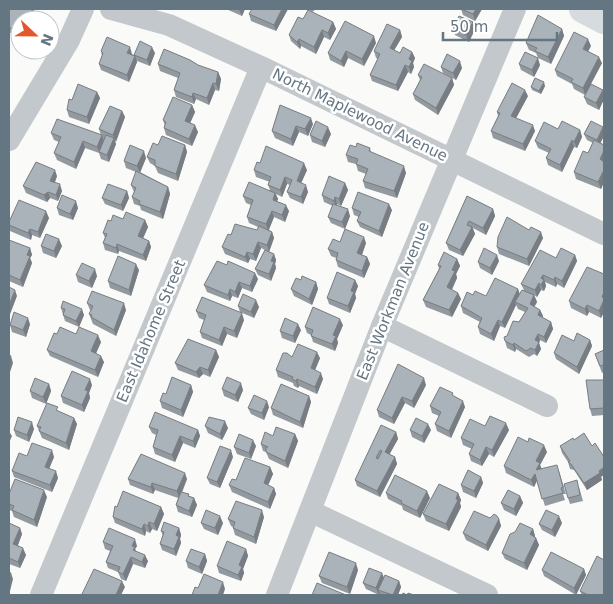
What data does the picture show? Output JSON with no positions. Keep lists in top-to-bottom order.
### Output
{
  "streets": {
    "street": ["North Maplewood Avenue", "East Workman Avenue", "East Idahome Street"]
  },
  "crossings": [
    ["North Maplewood Avenue", "East Workman Avenue"],
    ["North Maplewood Avenue", "East Idahome Street"]
  ],
  "scale_bar": "50 m",
  "north": "right"
}
